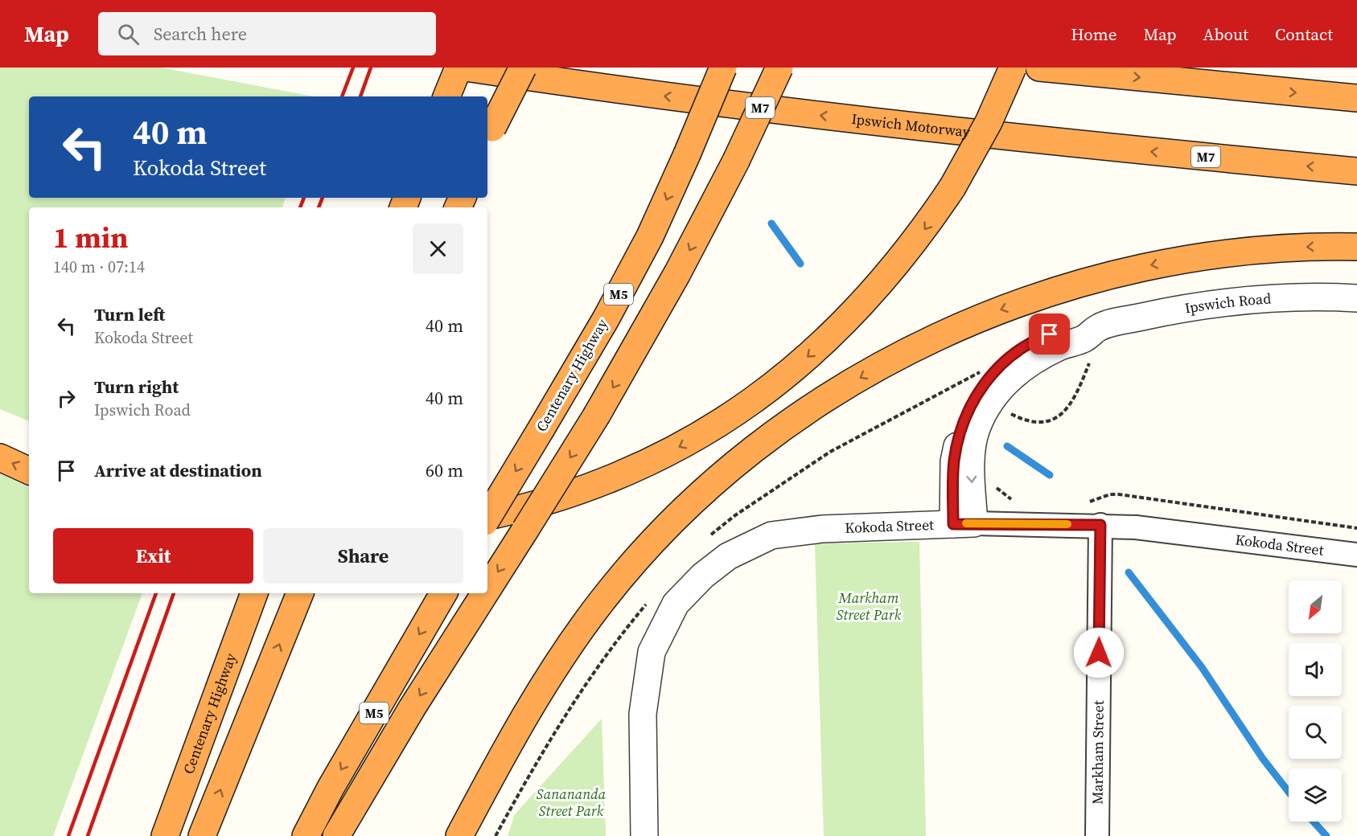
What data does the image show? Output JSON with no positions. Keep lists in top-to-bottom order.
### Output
{
  "streets": {
    "highway": [
      "M7",
      "Ipswich Motorway",
      "M5",
      "Centenary Highway"
    ],
    "street": ["Ipswich Road", "Kokoda Street", "Markham Street"]
  },
  "crossings": [
    ["Ipswich Road", "Kokoda Street"],
    ["Kokoda Street", "Markham Street"]
  ],
  "parks": ["Markham Street Park", "Sanananda Street Park"],
  "north": "bottom left",
  "page": {
    "header": "Map",
    "search": "Search here",
    "nav": [
      "Home",
      "Map",
      "About",
      "Contact"
    ],
    "turn": ["40 m", "Kokoda Street"],
    "heading": ["1 min", "140 m · 07:14"],
    "list": [
      {
        "name": "Turn left",
        "note": "Kokoda Street",
        "value": "40 m"
      },
      {
        "name": "Turn right",
        "note": "Ipswich Road",
        "value": "40 m"
      },
      {
        "name": "Arrive at destination",
        "value": "60 m"
      }
    ],
    "buttons": ["Exit", "Share"]
  }
}
